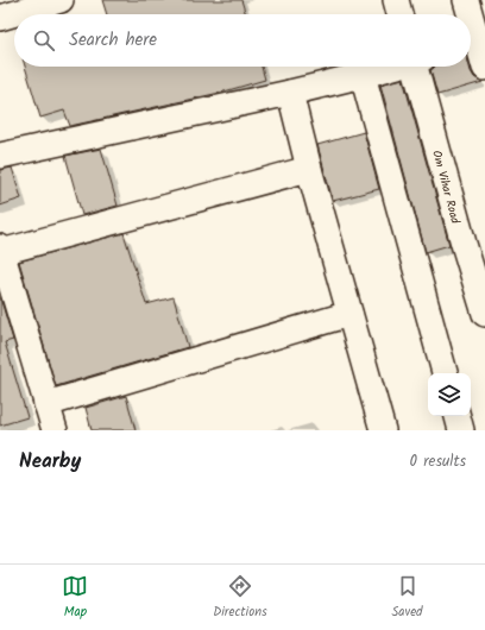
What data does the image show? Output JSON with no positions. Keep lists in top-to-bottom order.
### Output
{
  "streets": {
    "street": ["Om Vihar Road"]
  },
  "page": {
    "search": "Search here",
    "heading": ["Nearby", "0 results"],
    "nav": ["Map", "Directions", "Saved"]
  }
}
